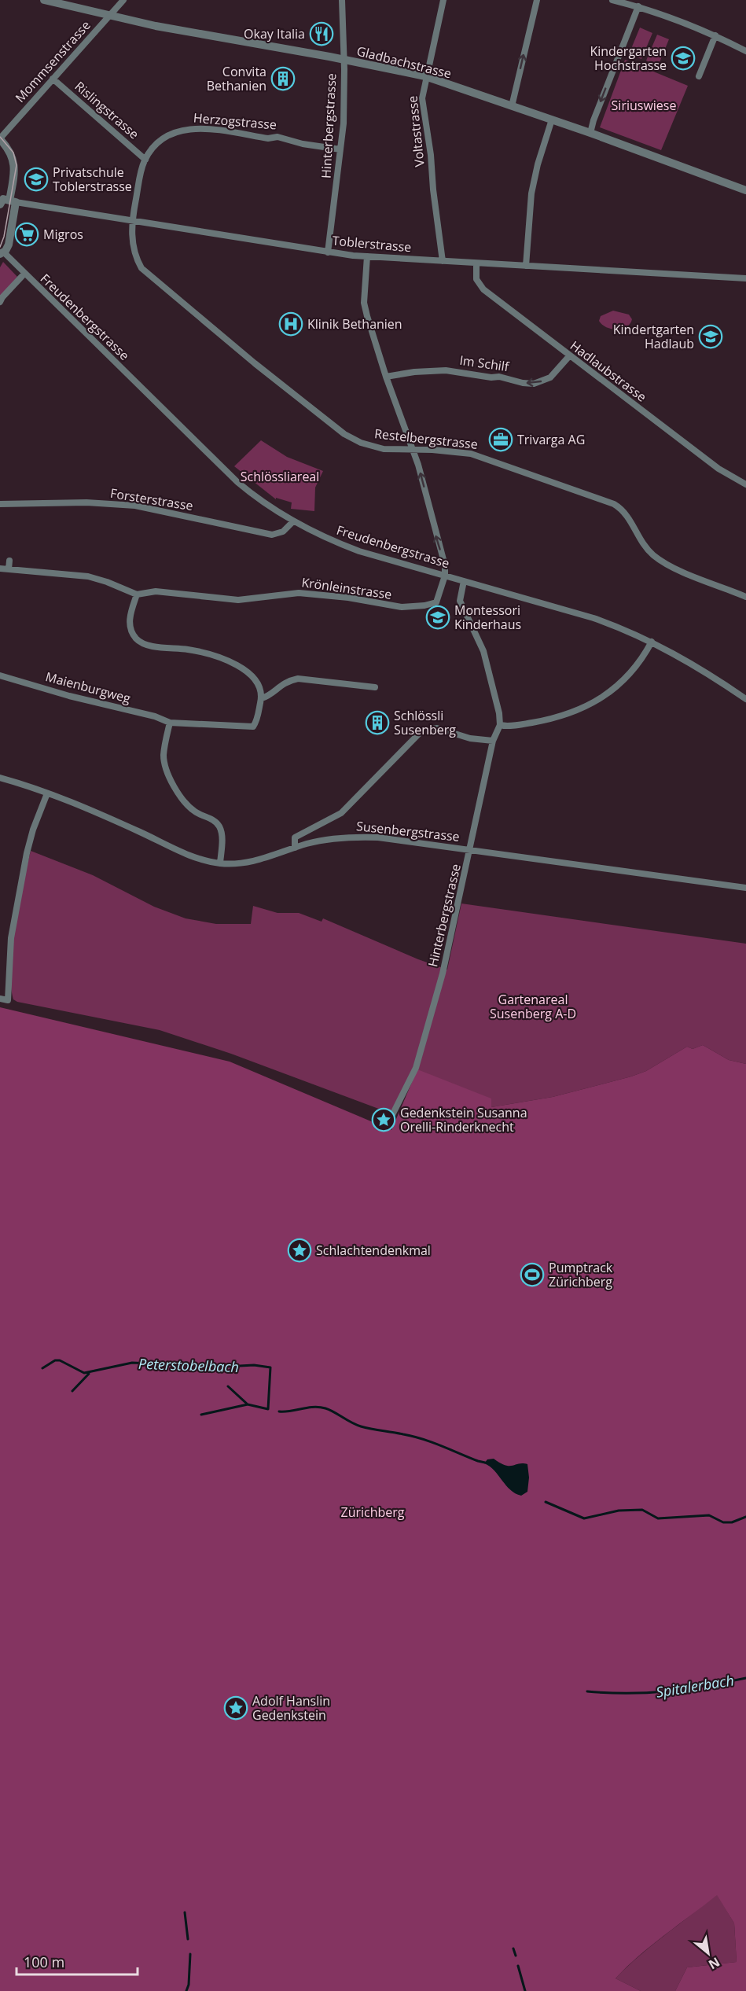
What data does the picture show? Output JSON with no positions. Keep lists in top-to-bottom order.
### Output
{
  "streets": {
    "street": [
      "Mommsenstrasse",
      "Gladbachstrasse",
      "Rislingstrasse",
      "Herzogstrasse",
      "Hinterbergstrasse",
      "Voltastrasse",
      "Toblerstrasse",
      "Freudenbergstrasse",
      "Im Schilf",
      "Hadlaubstrasse",
      "Restelbergstrasse",
      "Forsterstrasse",
      "Krönleinstrasse",
      "Maienburgweg",
      "Susenbergstrasse"
    ]
  },
  "crossings": [
    ["Mommsenstrasse", "Gladbachstrasse"],
    ["Mommsenstrasse", "Rislingstrasse"],
    ["Gladbachstrasse", "Hinterbergstrasse"],
    ["Gladbachstrasse", "Voltastrasse"],
    ["Rislingstrasse", "Herzogstrasse"],
    ["Herzogstrasse", "Hinterbergstrasse"],
    ["Herzogstrasse", "Toblerstrasse"],
    ["Herzogstrasse", "Restelbergstrasse"],
    ["Hinterbergstrasse", "Toblerstrasse"],
    ["Hinterbergstrasse", "Susenbergstrasse"],
    ["Voltastrasse", "Toblerstrasse"],
    ["Toblerstrasse", "Hadlaubstrasse"],
    ["Toblerstrasse", "Restelbergstrasse"],
    ["Freudenbergstrasse", "Forsterstrasse"],
    ["Freudenbergstrasse", "Krönleinstrasse"],
    ["Im Schilf", "Hadlaubstrasse"]
  ],
  "one_way": ["Im Schilf"],
  "water": ["Peterstobelbach", "Spitalerbach"],
  "parks": [
    "Siriuswiese",
    "Schlössliareal",
    "Gartenareal Susenberg A-D",
    "Zürichberg"
  ],
  "places": {
    "restaurant": ["Okay Italia"],
    "school or university": [
      "Kindergarten Hochstrasse",
      "Privatschule Toblerstrasse",
      "Kindertgarten Hadlaub",
      "Montessori Kinderhaus"
    ],
    "building": ["Convita Bethanien", "Schlössli Susenberg"],
    "supermarket": ["Migros"],
    "hospital": ["Klinik Bethanien"],
    "office": ["Trivarga AG"],
    "place": ["Gedenkstein Susanna Orelli-Rinderknecht", "Schlachtendenkmal", "Adolf Hanslin Gedenkstein"],
    "sports": ["Pumptrack Zürichberg"]
  },
  "scale_bar": "100 m",
  "north": "bottom right"
}
